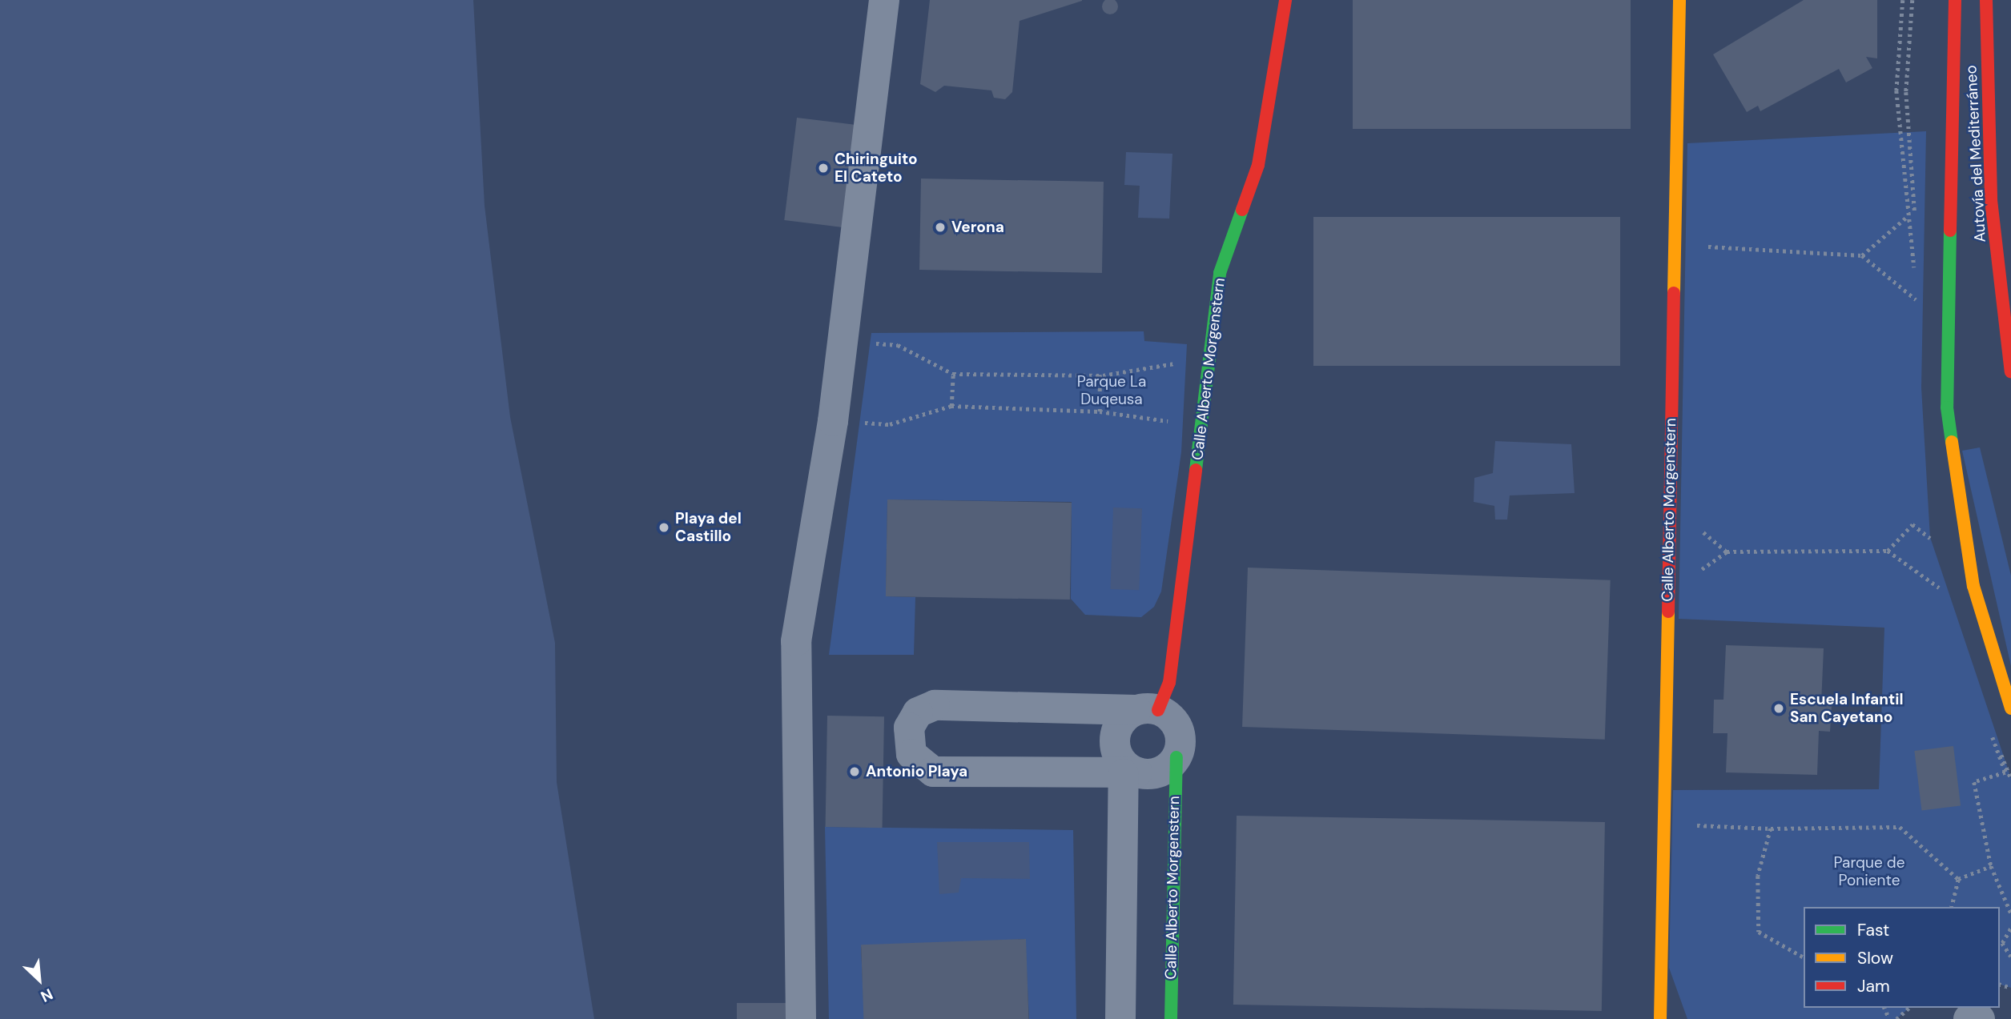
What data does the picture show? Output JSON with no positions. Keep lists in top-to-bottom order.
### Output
{
  "streets": {
    "main road": ["Autovía del Mediterráneo", "Calle Alberto Morgenstern"]
  },
  "parks": ["Parque La Duqeusa", "Parque de Poniente"],
  "places": [
    "Chiringuito El Cateto",
    "Verona",
    "Playa del Castillo",
    "Escuela Infantil San Cayetano",
    "Antonio Playa"
  ],
  "legend": ["Fast", "Slow", "Jam"],
  "north": "bottom right"
}
